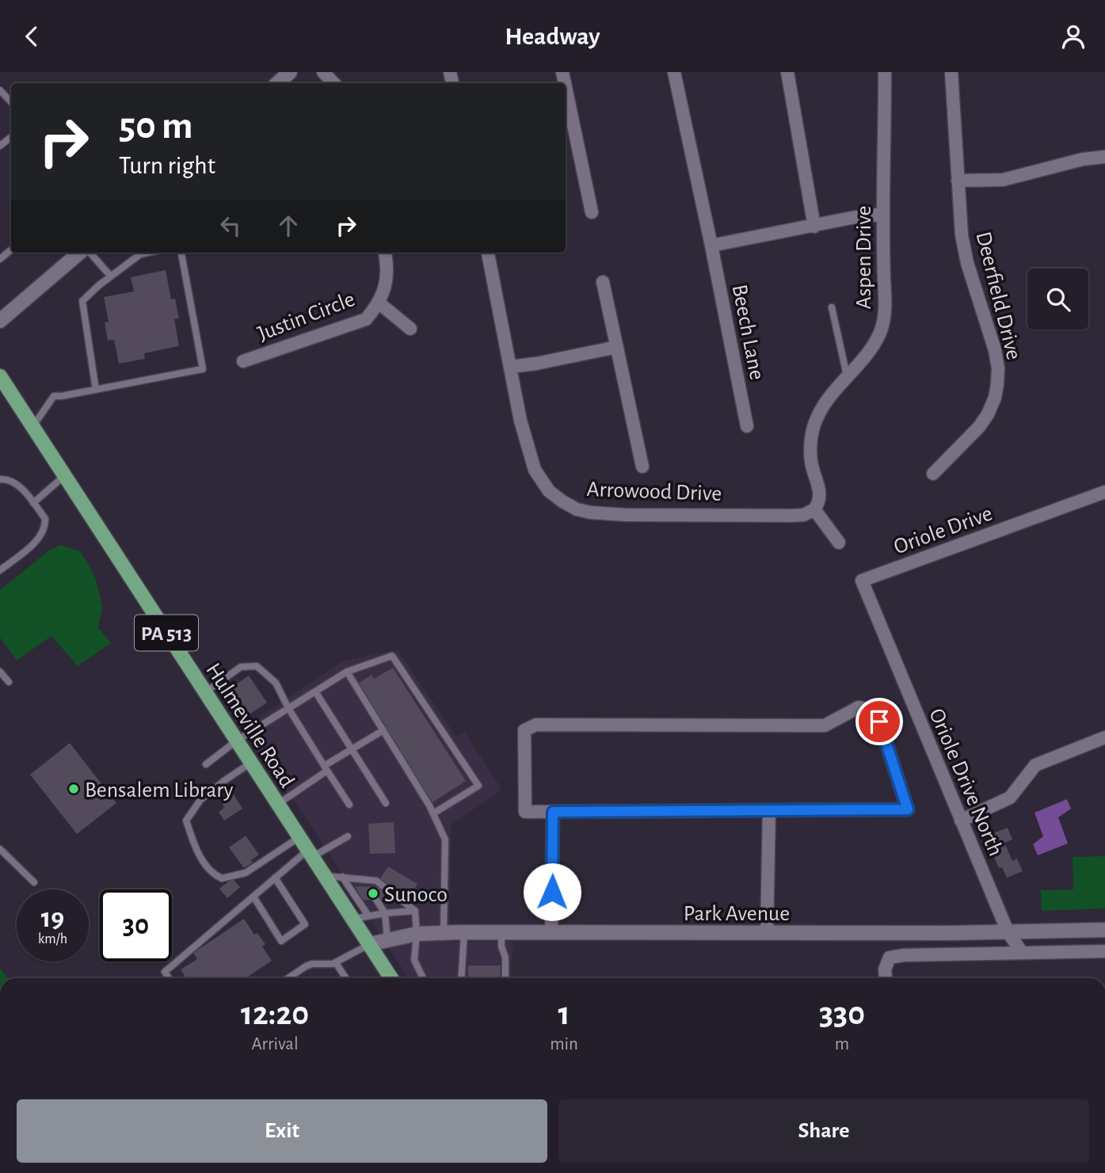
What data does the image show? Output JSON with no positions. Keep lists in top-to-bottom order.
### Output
{
  "streets": {
    "main road": ["PA 513", "Hulmeville Road"],
    "street": [
      "Aspen Drive",
      "Deerfield Drive",
      "Justin Circle",
      "Beech Lane",
      "Arrowood Drive",
      "Oriole Drive",
      "Oriole Drive North",
      "Park Avenue"
    ]
  },
  "crossings": [
    ["Aspen Drive", "Arrowood Drive"],
    ["Oriole Drive", "Oriole Drive North"],
    ["Hulmeville Road", "Park Avenue"],
    ["Oriole Drive North", "Park Avenue"]
  ],
  "places": ["Bensalem Library", "Sunoco"],
  "page": {
    "header": "Headway",
    "turn": ["50 m", "Turn right"],
    "speed": "19 km/h",
    "limit": "30",
    "eta": [
      "12:20",
      "Arrival",
      "1",
      "min",
      "330",
      "m"
    ],
    "buttons": ["Exit", "Share"]
  }
}
